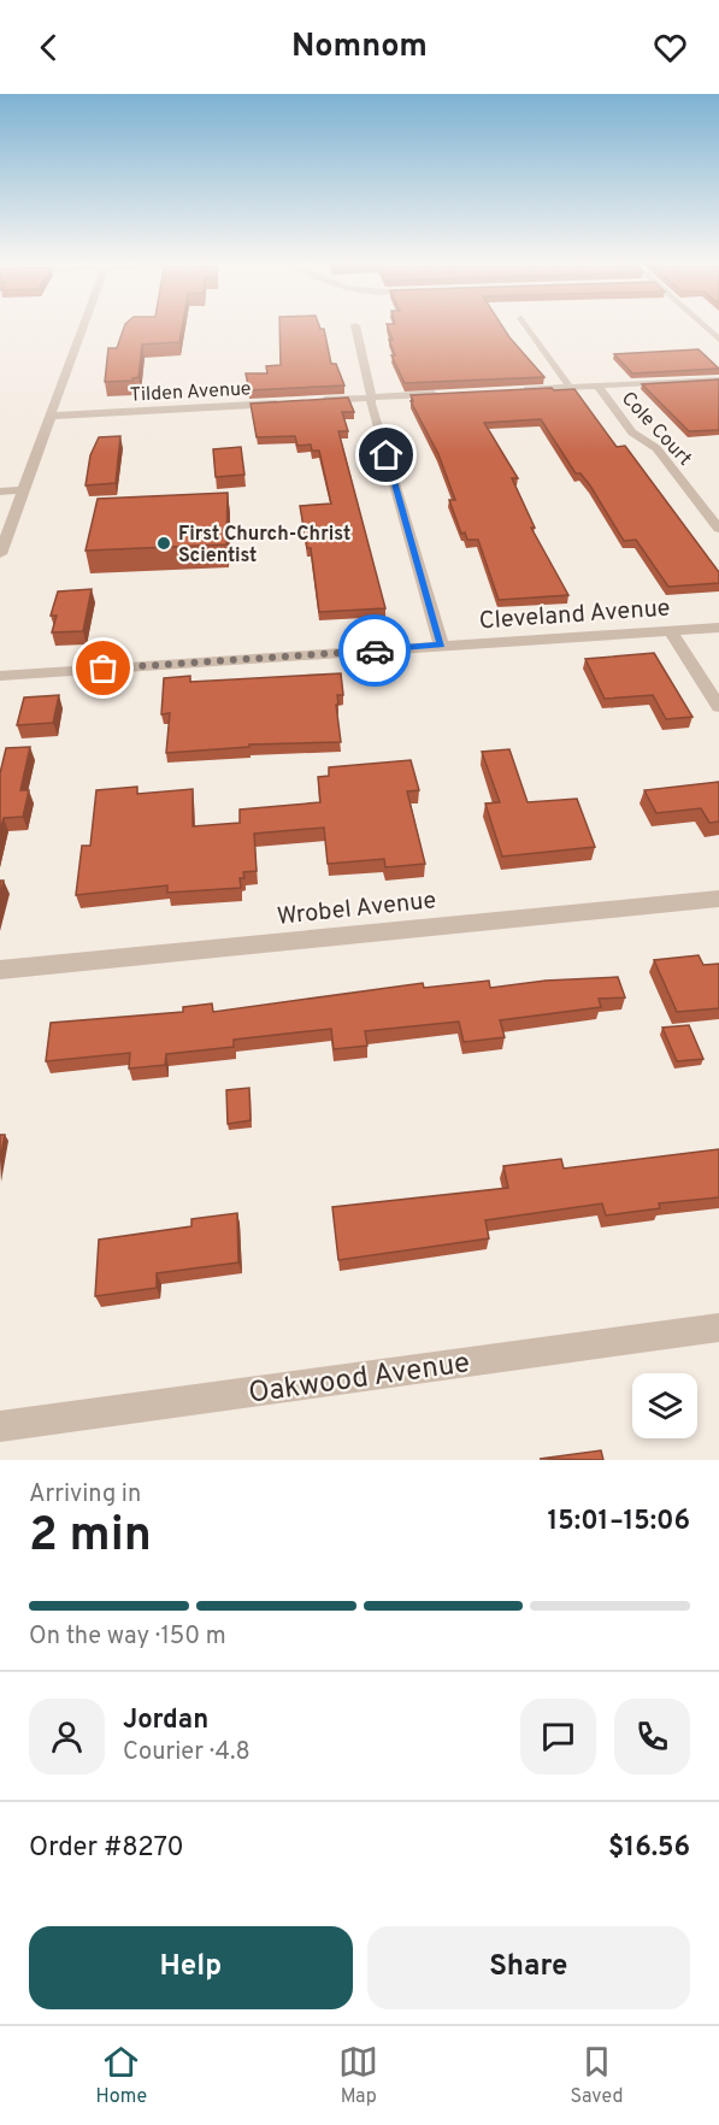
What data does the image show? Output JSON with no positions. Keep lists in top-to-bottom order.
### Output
{
  "streets": {
    "street": [
      "Tilden Avenue",
      "Cole Court",
      "Cleveland Avenue",
      "Wrobel Avenue",
      "Oakwood Avenue"
    ]
  },
  "places": ["First Church-Christ Scientist"],
  "page": {
    "header": "Nomnom",
    "heading": ["2 min", "Arriving in", "15:01–15:06"],
    "panel": [
      "Jordan",
      "Courier · 4.8",
      "Order #8270",
      "$16.56"
    ],
    "bar": "On the way · 150 m",
    "buttons": ["Help", "Share"],
    "tabs": ["Home", "Map", "Saved"]
  }
}
